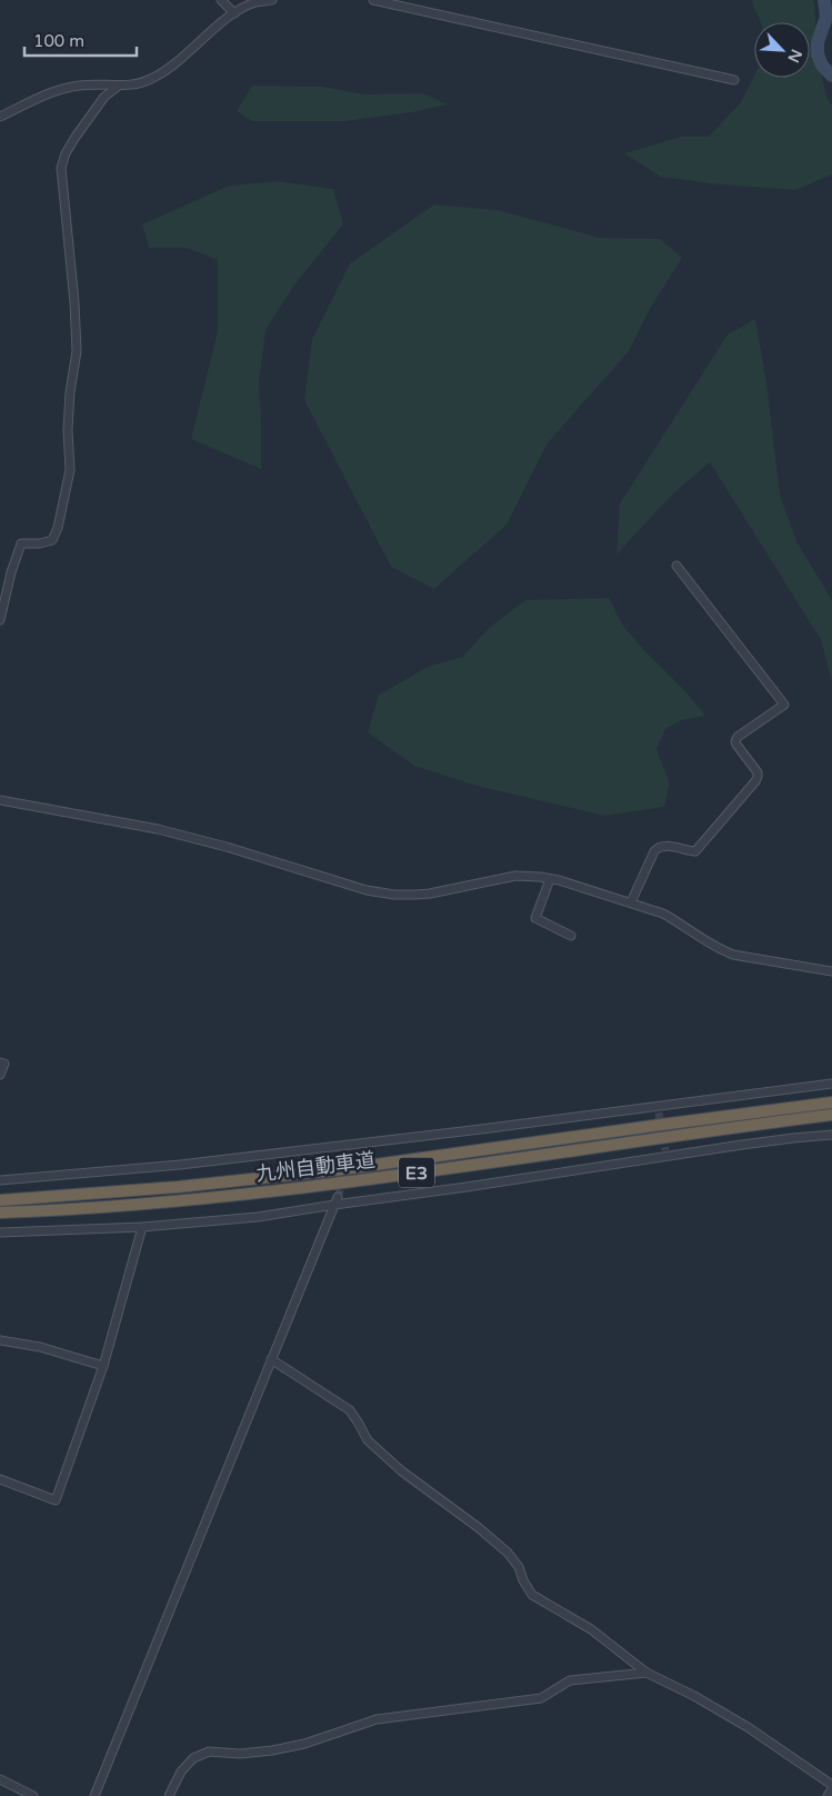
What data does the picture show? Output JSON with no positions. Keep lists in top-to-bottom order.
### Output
{
  "streets": {
    "highway": ["九州自動車道", "E3"]
  },
  "scale_bar": "100 m",
  "north": "bottom right"
}
